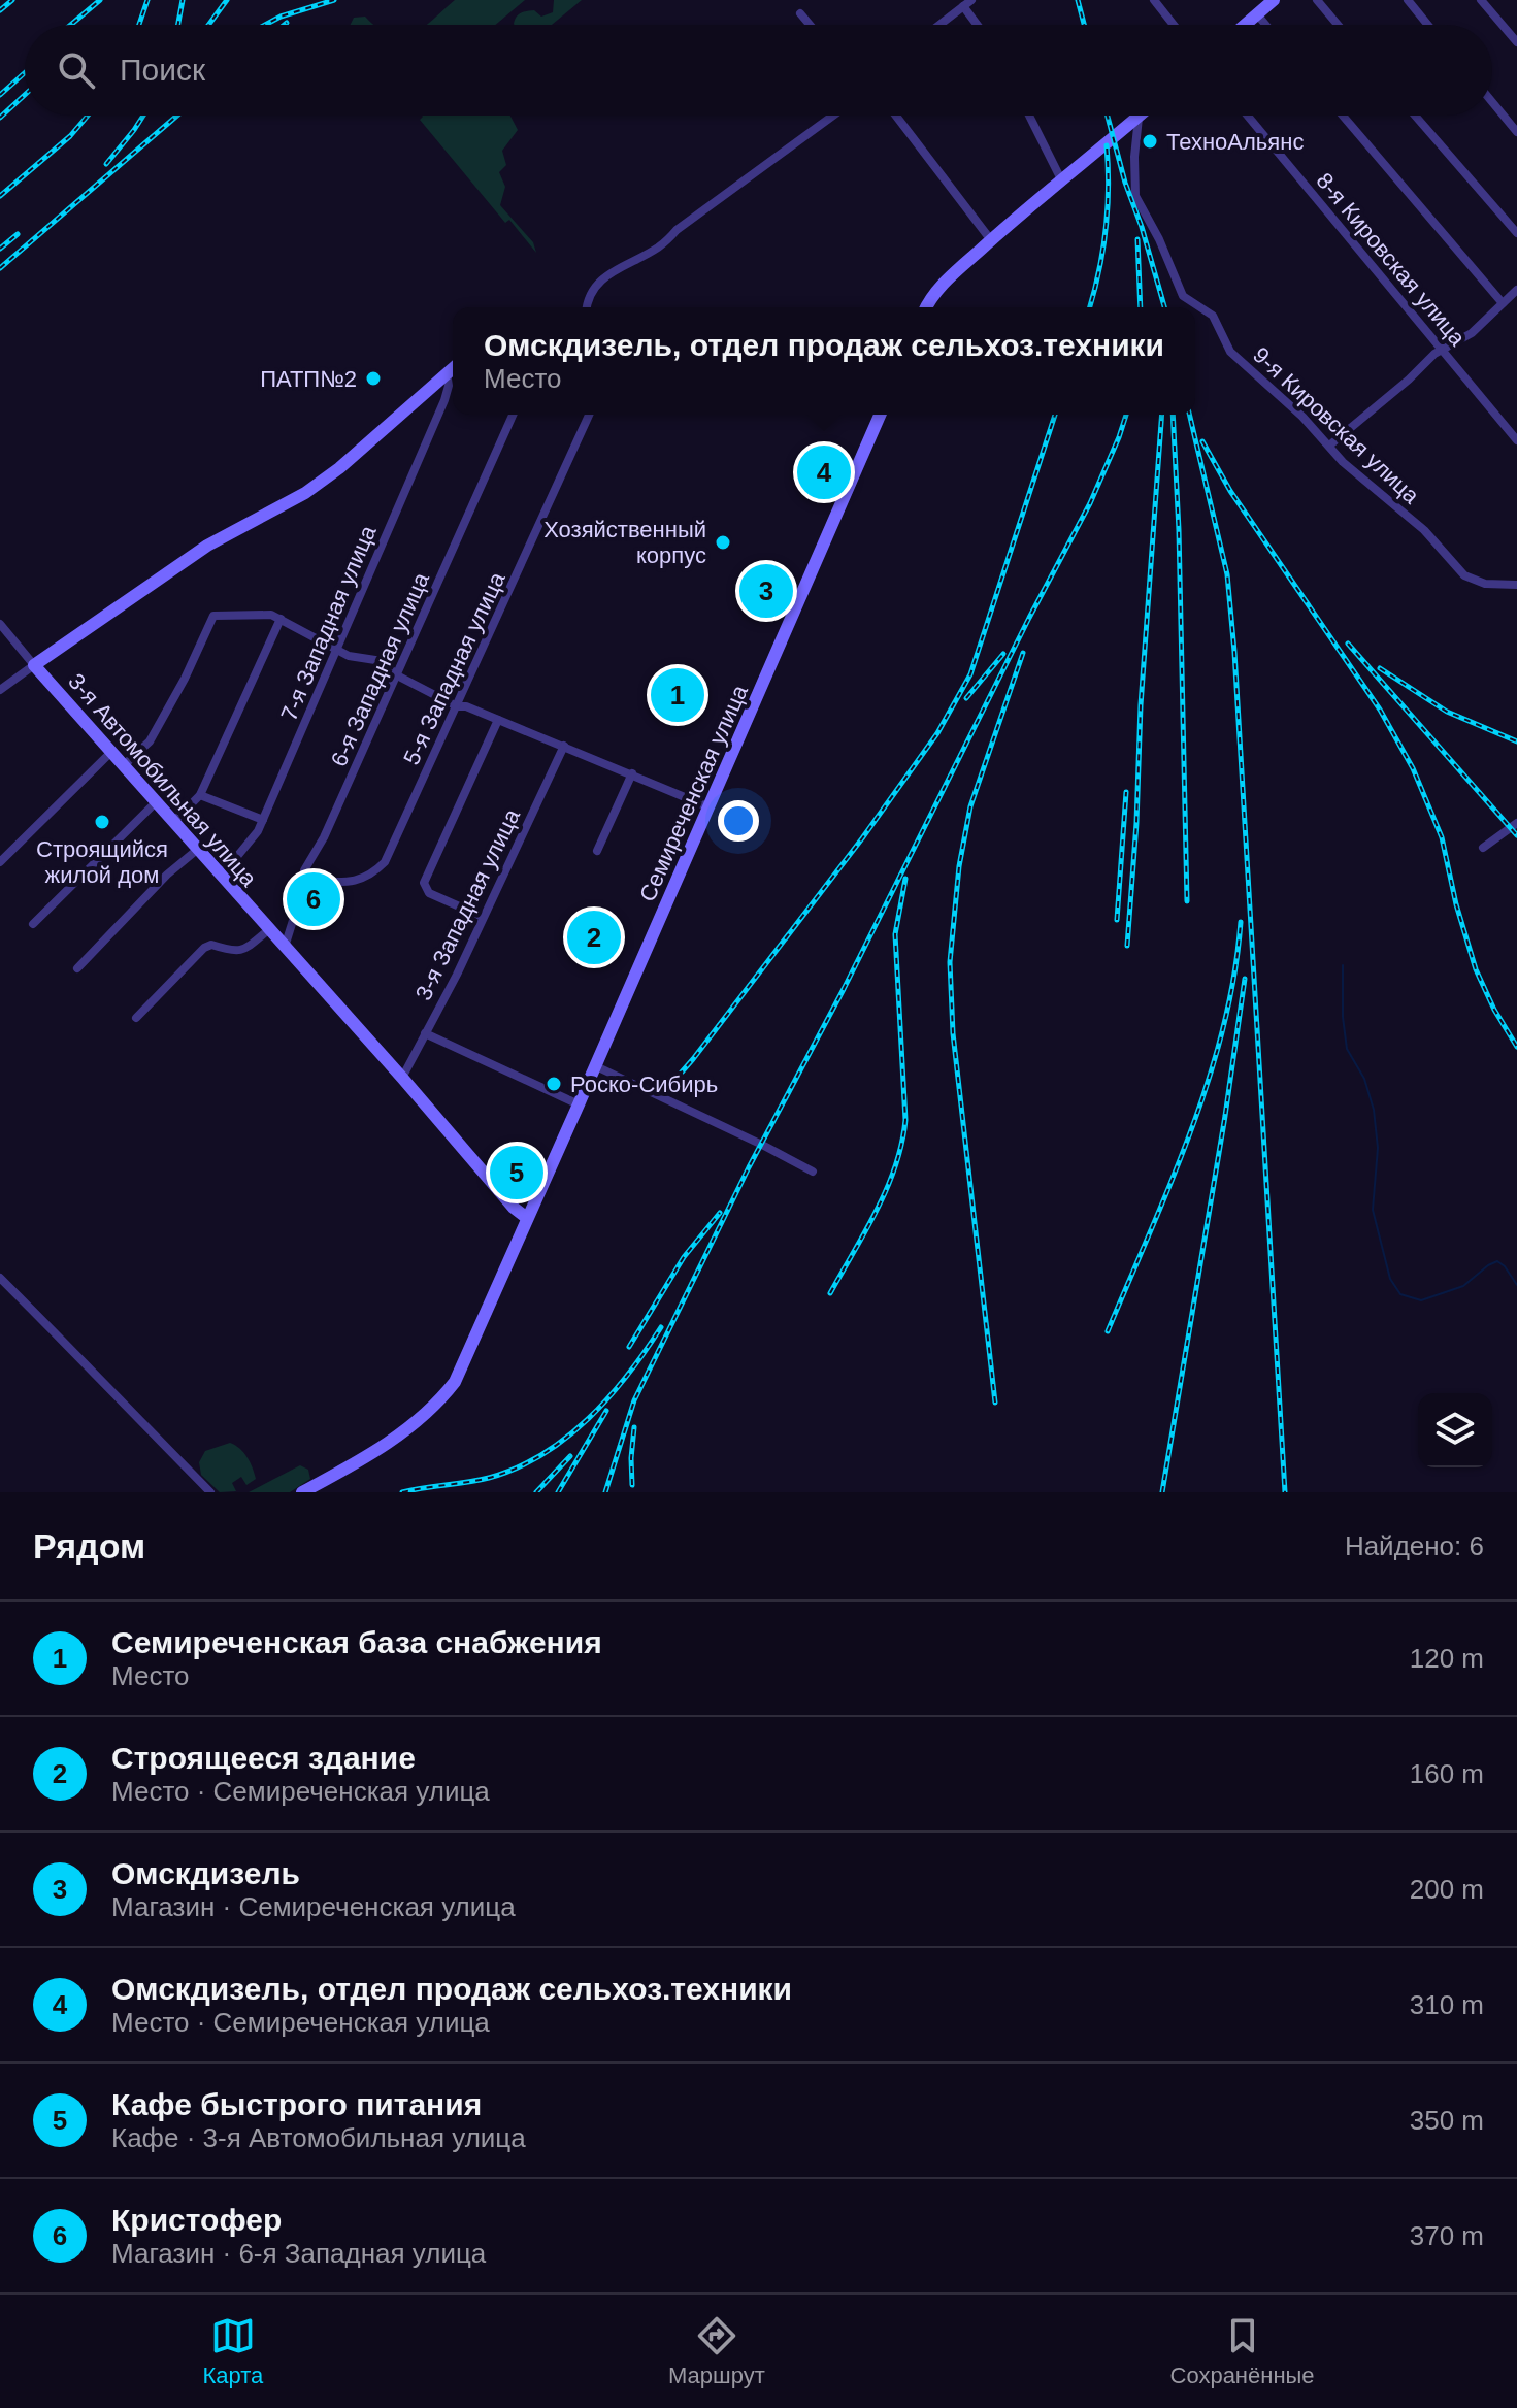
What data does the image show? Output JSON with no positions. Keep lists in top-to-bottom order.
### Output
{
  "streets": {
    "main road": ["3-я Автомобильная улица", "Семиреченская улица"],
    "street": [
      "8-я Кировская улица",
      "9-я Кировская улица",
      "7-я Западная улица",
      "5-я Западная улица",
      "6-я Западная улица",
      "3-я Западная улица"
    ]
  },
  "crossings": [
    ["7-я Западная улица", "3-я Автомобильная улица"],
    ["5-я Западная улица", "6-я Западная улица"],
    ["6-я Западная улица", "3-я Автомобильная улица"],
    ["3-я Автомобильная улица", "Семиреченская улица"],
    ["3-я Автомобильная улица", "3-я Западная улица"]
  ],
  "places": [
    "ТехноАльянс",
    "ПАТП№2",
    "Хозяйственный корпус",
    "Строящийся жилой дом",
    "Роско-Сибирь"
  ],
  "page": {
    "search": "Поиск",
    "popup": ["Омскдизель, отдел продаж сельхоз.техники", "Место"],
    "pins": [
      "4",
      "3",
      "1",
      "6",
      "2",
      "5"
    ],
    "heading": ["Рядом", "Найдено: 6"],
    "list": [
      {
        "mark": "1",
        "name": "Семиреченская база снабжения",
        "note": "Место",
        "value": "120 m"
      },
      {
        "mark": "2",
        "name": "Строящееся здание",
        "note": "Место · Семиреченская улица",
        "value": "160 m"
      },
      {
        "mark": "3",
        "name": "Омскдизель",
        "note": "Магазин · Семиреченская улица",
        "value": "200 m"
      },
      {
        "mark": "4",
        "name": "Омскдизель, отдел продаж сельхоз.техники",
        "note": "Место · Семиреченская улица",
        "value": "310 m"
      },
      {
        "mark": "5",
        "name": "Кафе быстрого питания",
        "note": "Кафе · 3-я Автомобильная улица",
        "value": "350 m"
      },
      {
        "mark": "6",
        "name": "Кристофер",
        "note": "Магазин · 6-я Западная улица",
        "value": "370 m"
      }
    ],
    "nav": ["Карта", "Маршрут", "Сохранённые"]
  }
}
